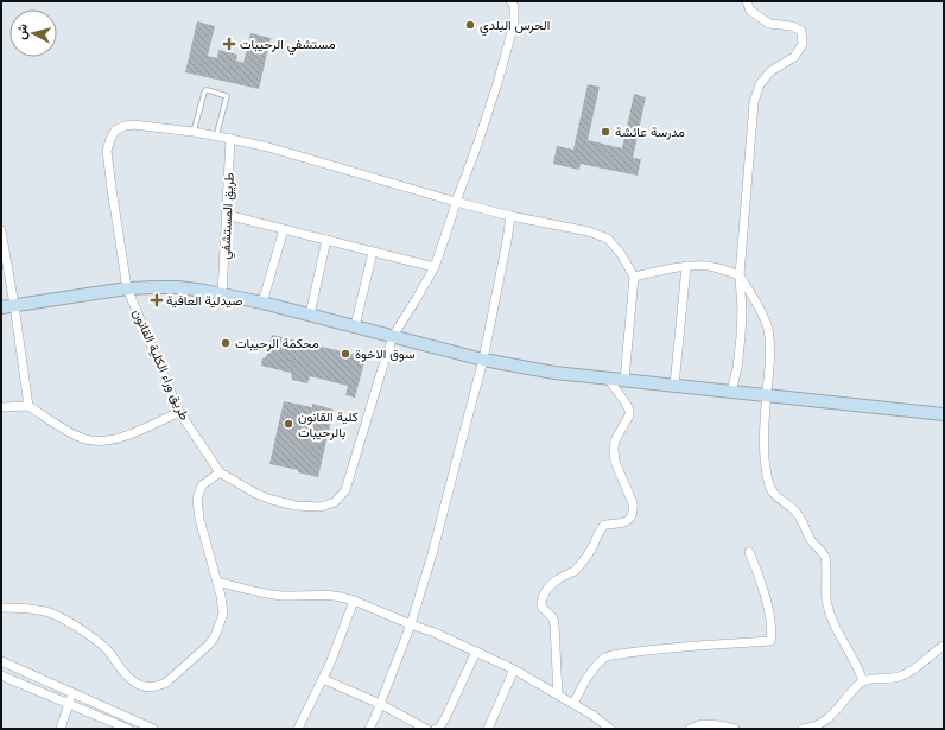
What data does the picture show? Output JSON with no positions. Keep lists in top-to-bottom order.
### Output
{
  "streets": {
    "street": ["طريق المستشفي", "طريق وراء الكلية القانون"]
  },
  "crossings": [
    ["طريق المستشفي", "طريق وراء الكلية القانون"]
  ],
  "places": {
    "other": [
      "الحرس البلدي",
      "مدرسة عائشة",
      "محكمة الرحيبات",
      "سوق الاخوة",
      "كلية القانون بالرحيبات"
    ],
    "health": ["مستشفي الرحيبات", "صيدلية العافية"]
  },
  "north": "left"
}
